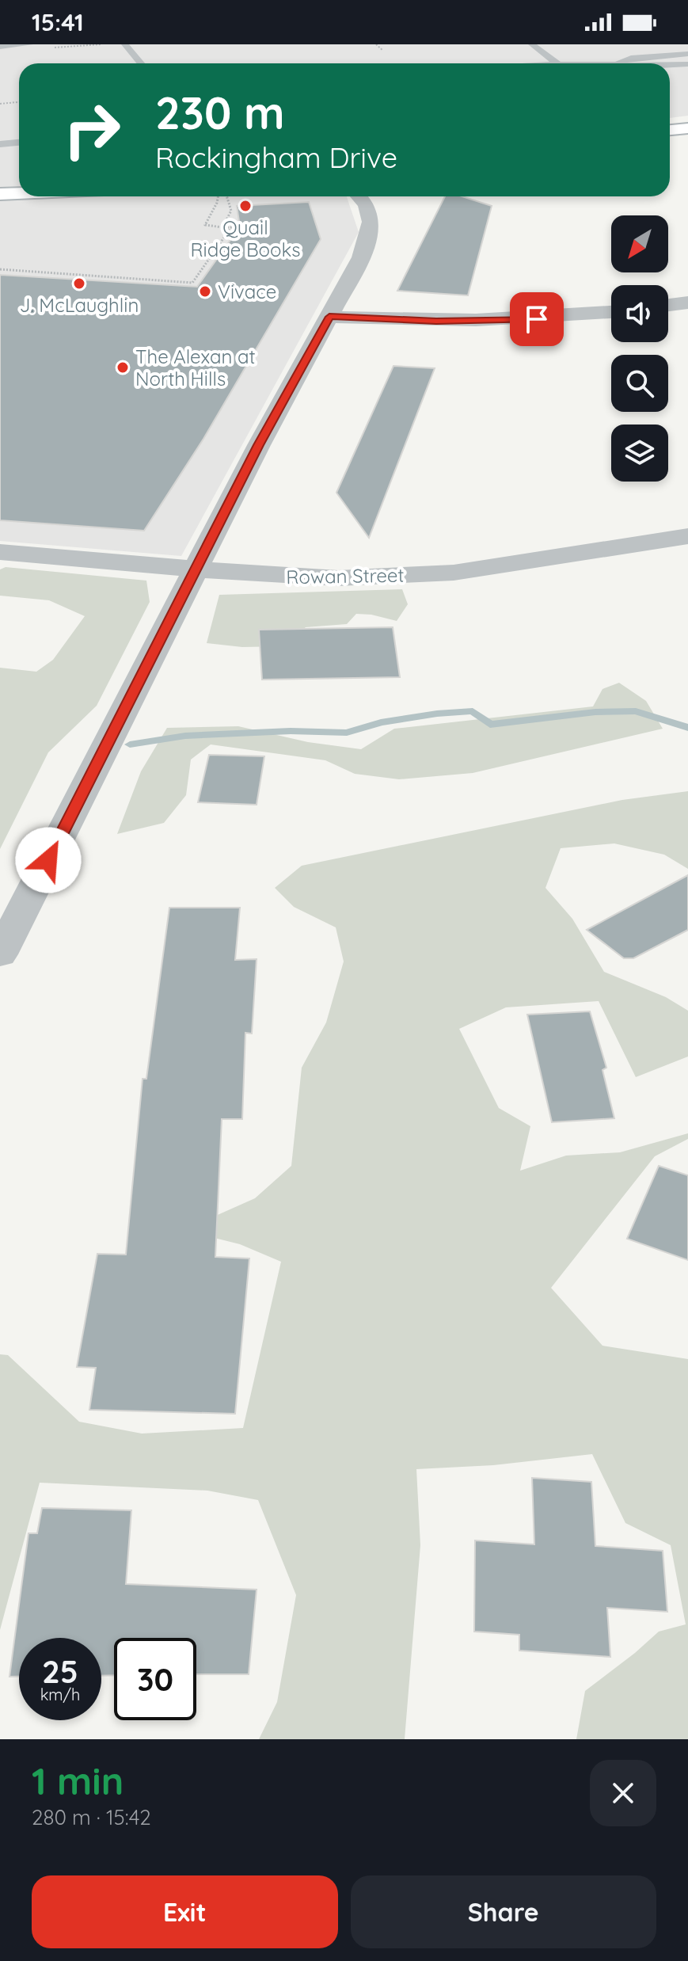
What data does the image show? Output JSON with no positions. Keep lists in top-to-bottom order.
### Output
{
  "streets": {
    "street": ["Rowan Street"]
  },
  "places": [
    "Quail Ridge Books",
    "J. McLaughlin",
    "Vivace",
    "The Alexan at North Hills"
  ],
  "north": "bottom left",
  "page": {
    "status": "15:41",
    "turn": ["230 m", "Rockingham Drive"],
    "speed": "25 km/h",
    "limit": "30",
    "heading": ["1 min", "280 m · 15:42"],
    "buttons": ["Exit", "Share"]
  }
}
